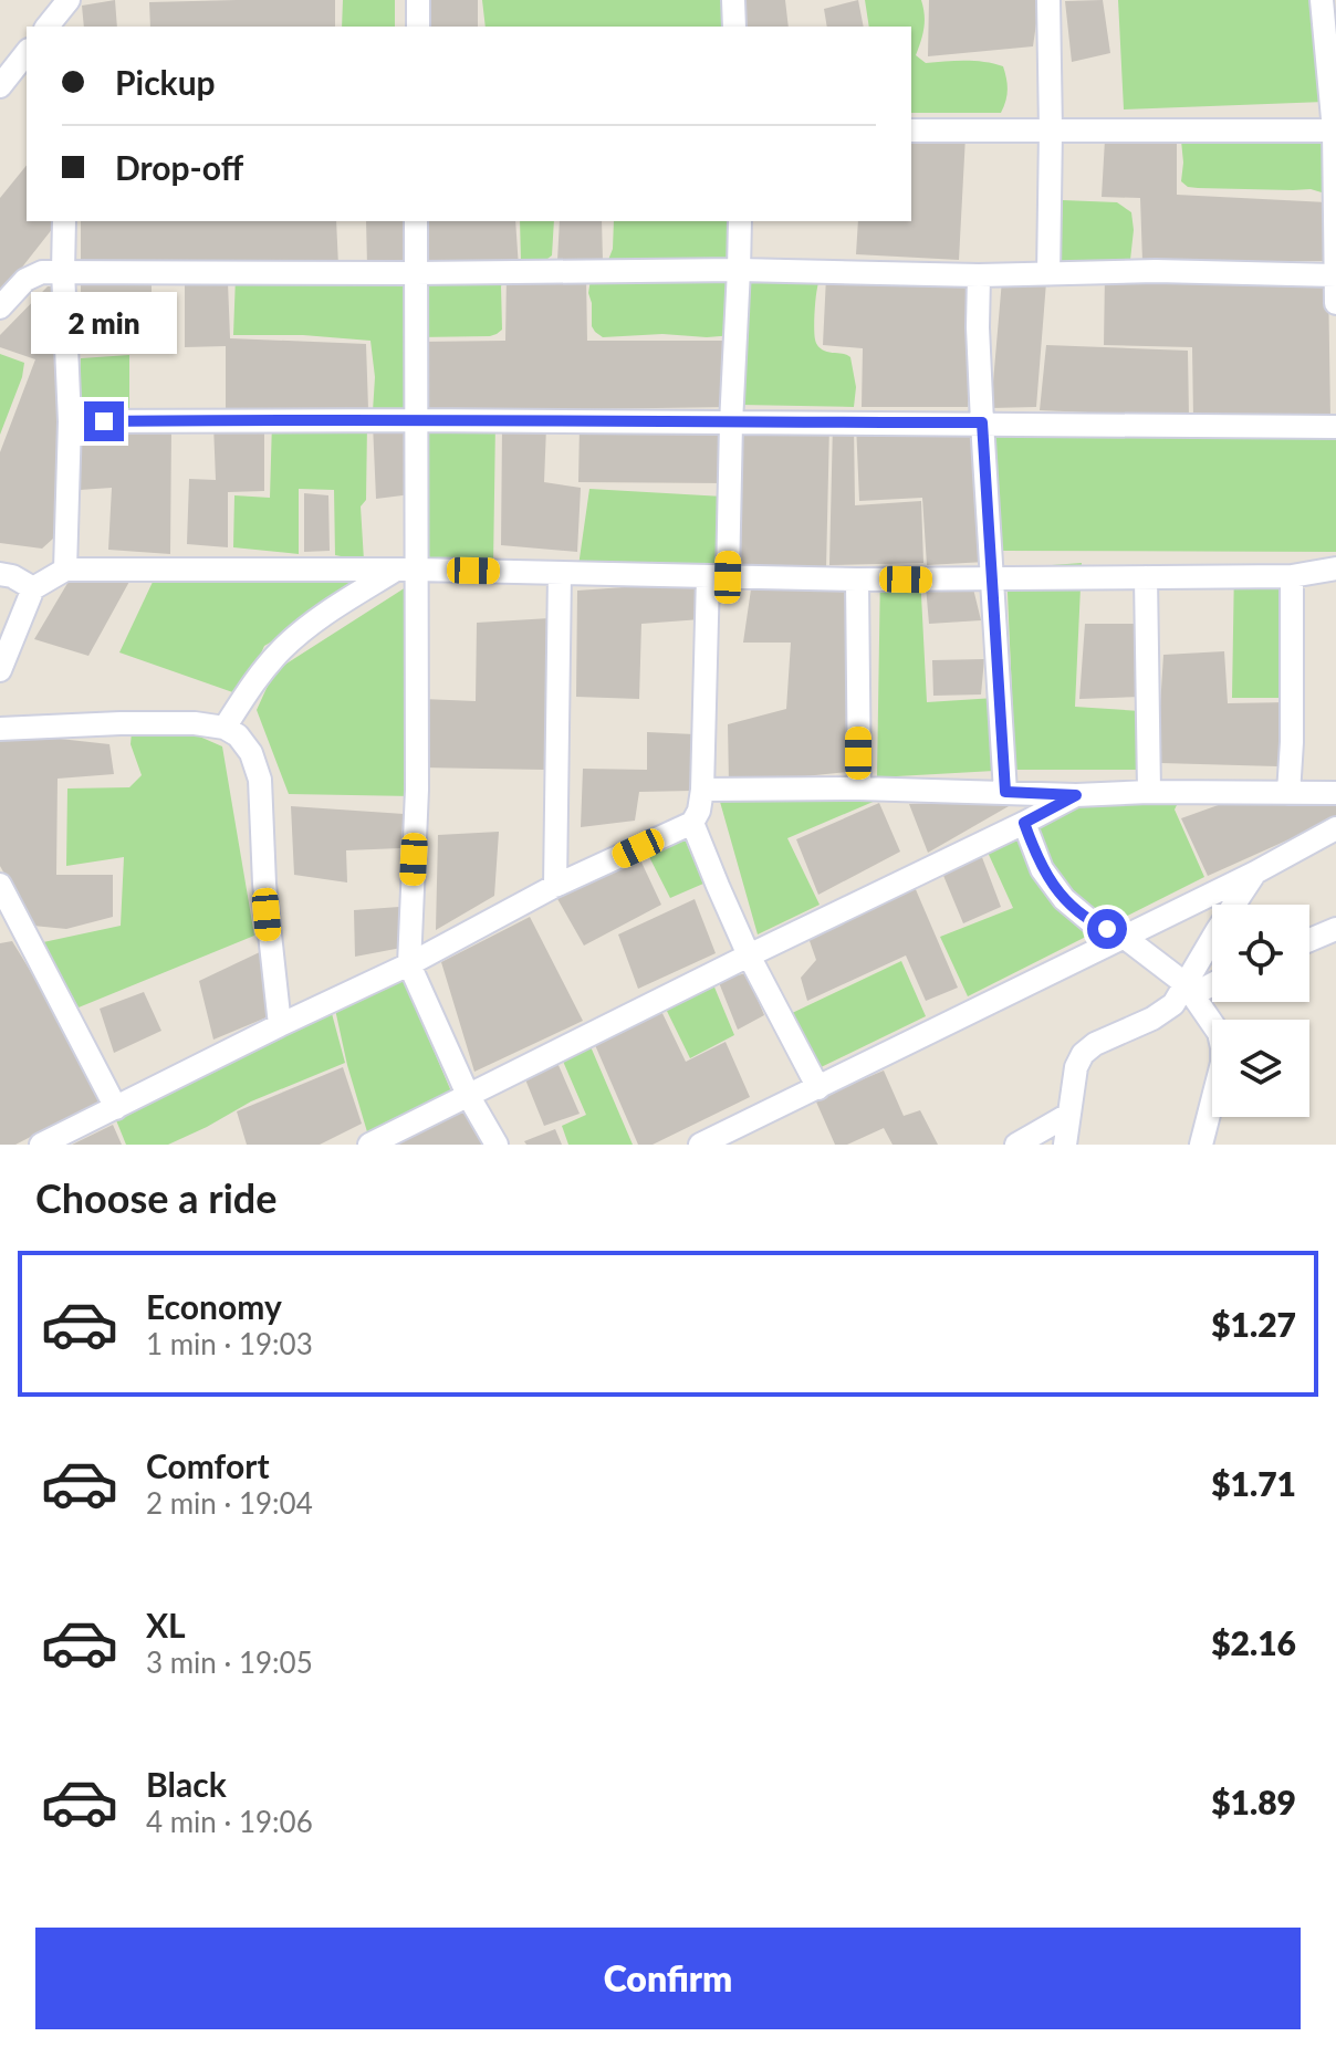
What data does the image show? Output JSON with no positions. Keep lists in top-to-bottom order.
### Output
{
  "page": {
    "banner": ["Pickup", "Drop-off"],
    "bubble": "2 min",
    "heading": "Choose a ride",
    "list": [
      {
        "name": "Economy",
        "note": "1 min · 19:03",
        "value": "$1.27"
      },
      {
        "name": "Comfort",
        "note": "2 min · 19:04",
        "value": "$1.71"
      },
      {
        "name": "XL",
        "note": "3 min · 19:05",
        "value": "$2.16"
      },
      {
        "name": "Black",
        "note": "4 min · 19:06",
        "value": "$1.89"
      }
    ],
    "buttons": "Confirm"
  }
}
